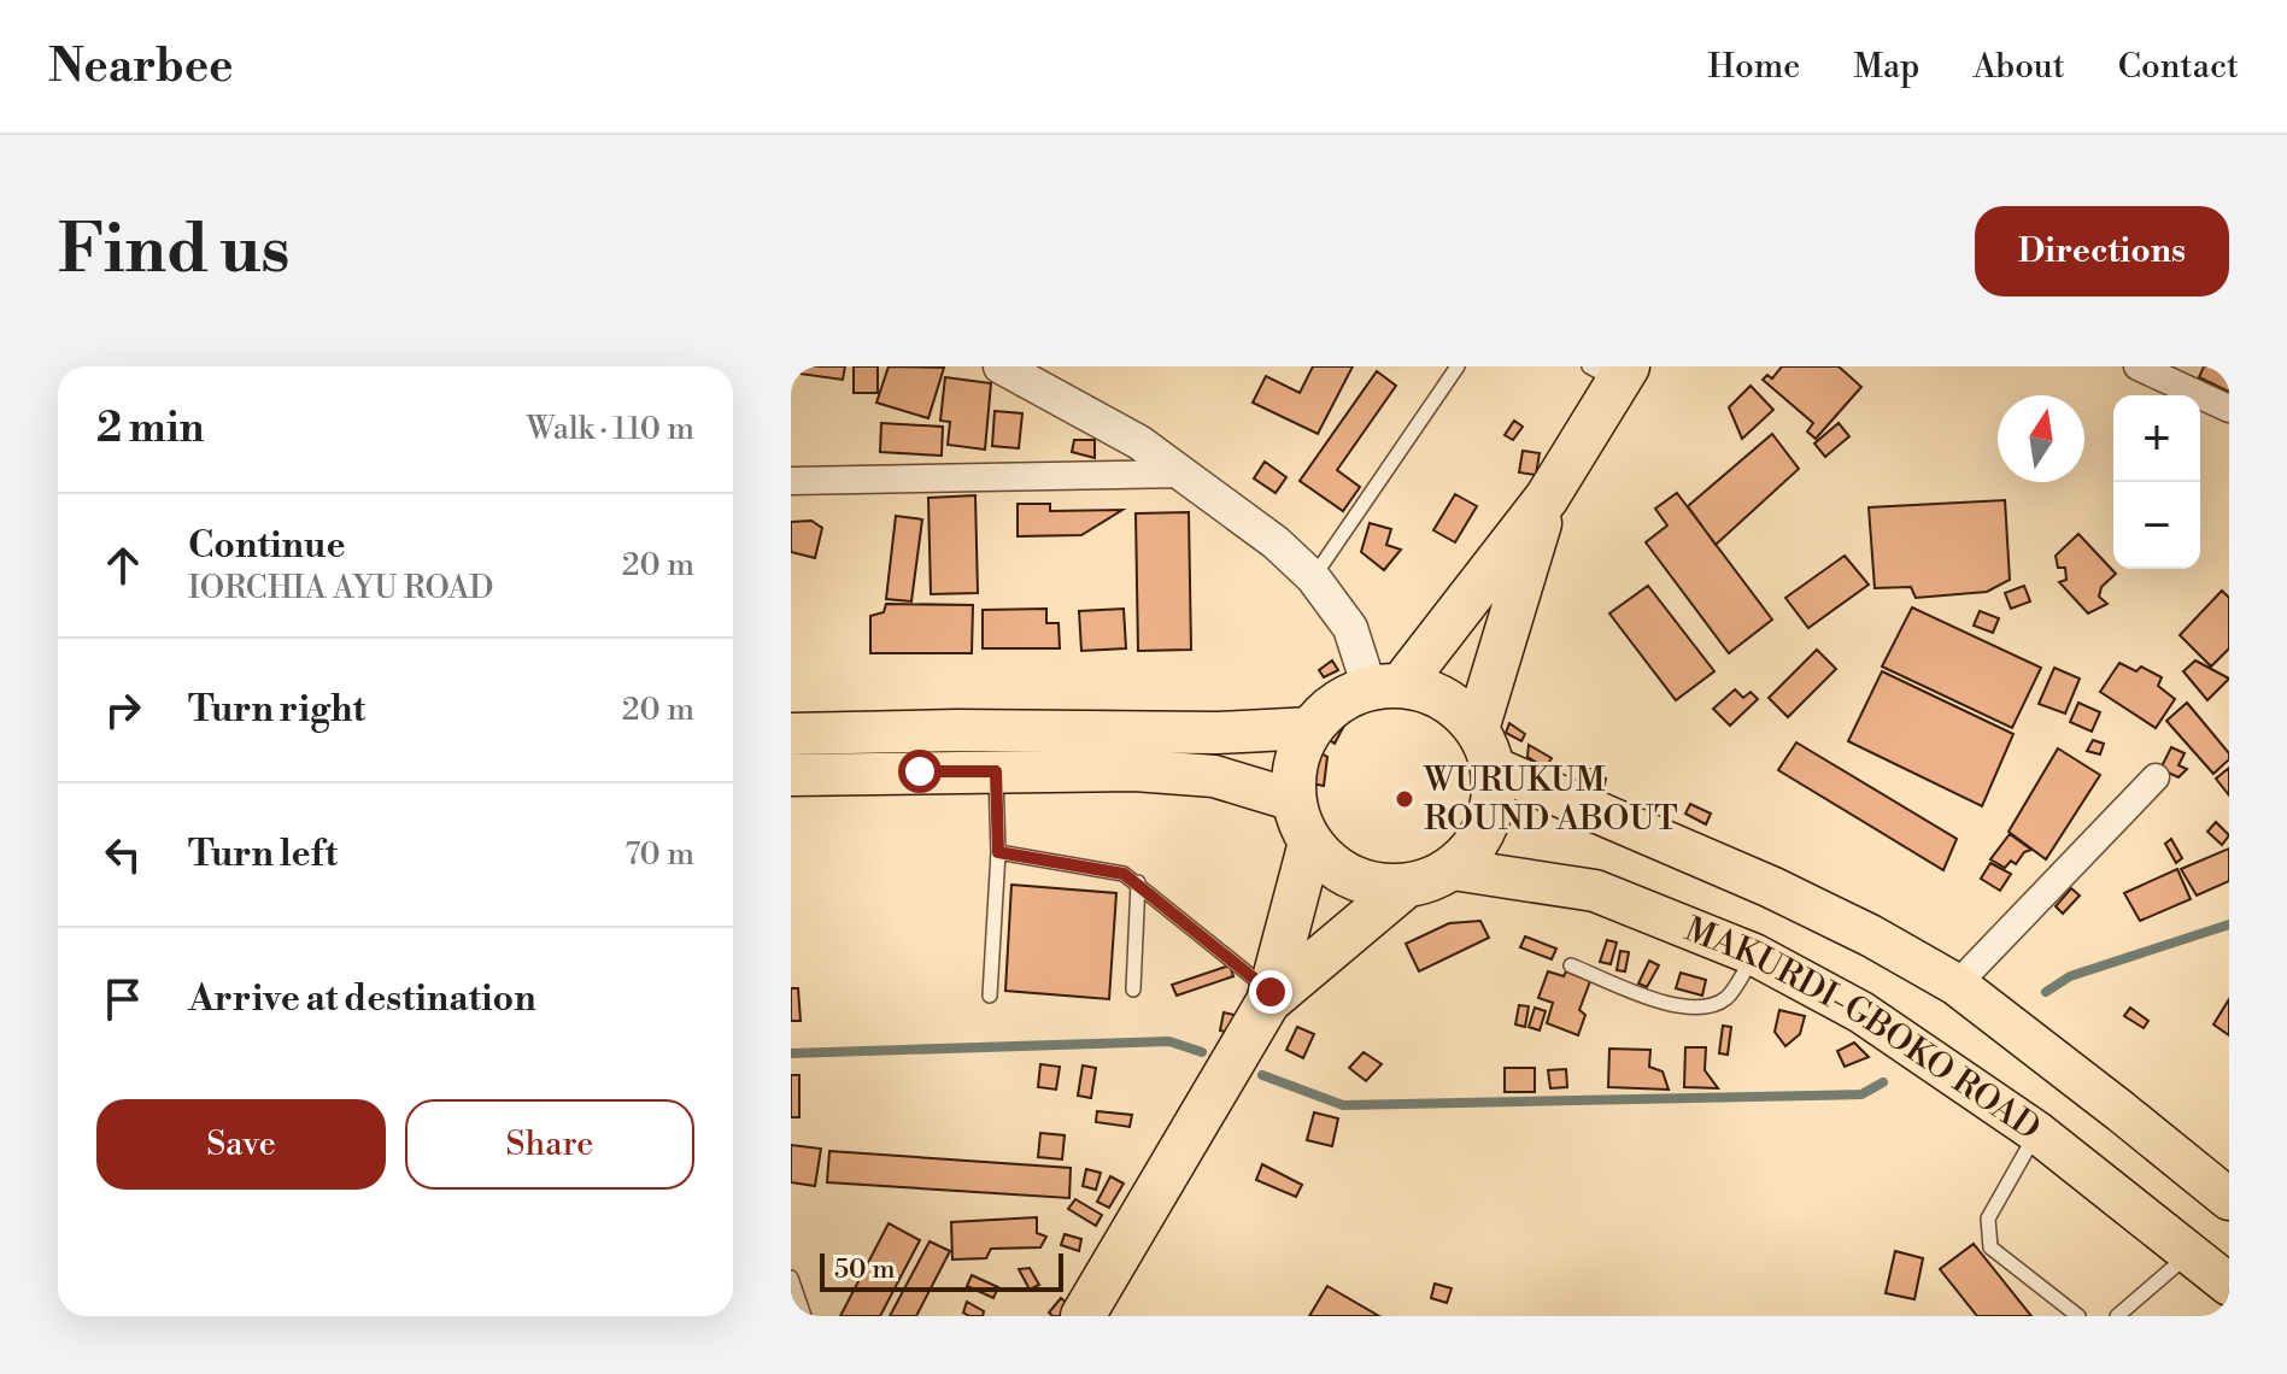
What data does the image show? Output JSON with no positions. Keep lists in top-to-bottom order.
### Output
{
  "streets": {
    "main road": ["MAKURDI-GBOKO ROAD"]
  },
  "places": ["WURUKUM ROUND ABOUT"],
  "scale_bar": "50 m",
  "north": "top",
  "page": {
    "header": "Nearbee",
    "nav": [
      "Home",
      "Map",
      "About",
      "Contact"
    ],
    "buttons": [
      "Directions",
      ["Save", "Share"]
    ],
    "title": "Find us",
    "heading": ["2 min", "Walk · 110 m"],
    "map_buttons": ["+", "−"],
    "list": [
      ["Continue", "IORCHIA AYU ROAD", "20 m"],
      ["Turn right", "20 m"],
      ["Turn left", "70 m"],
      "Arrive at destination"
    ],
    "scale": "50 m"
  }
}
